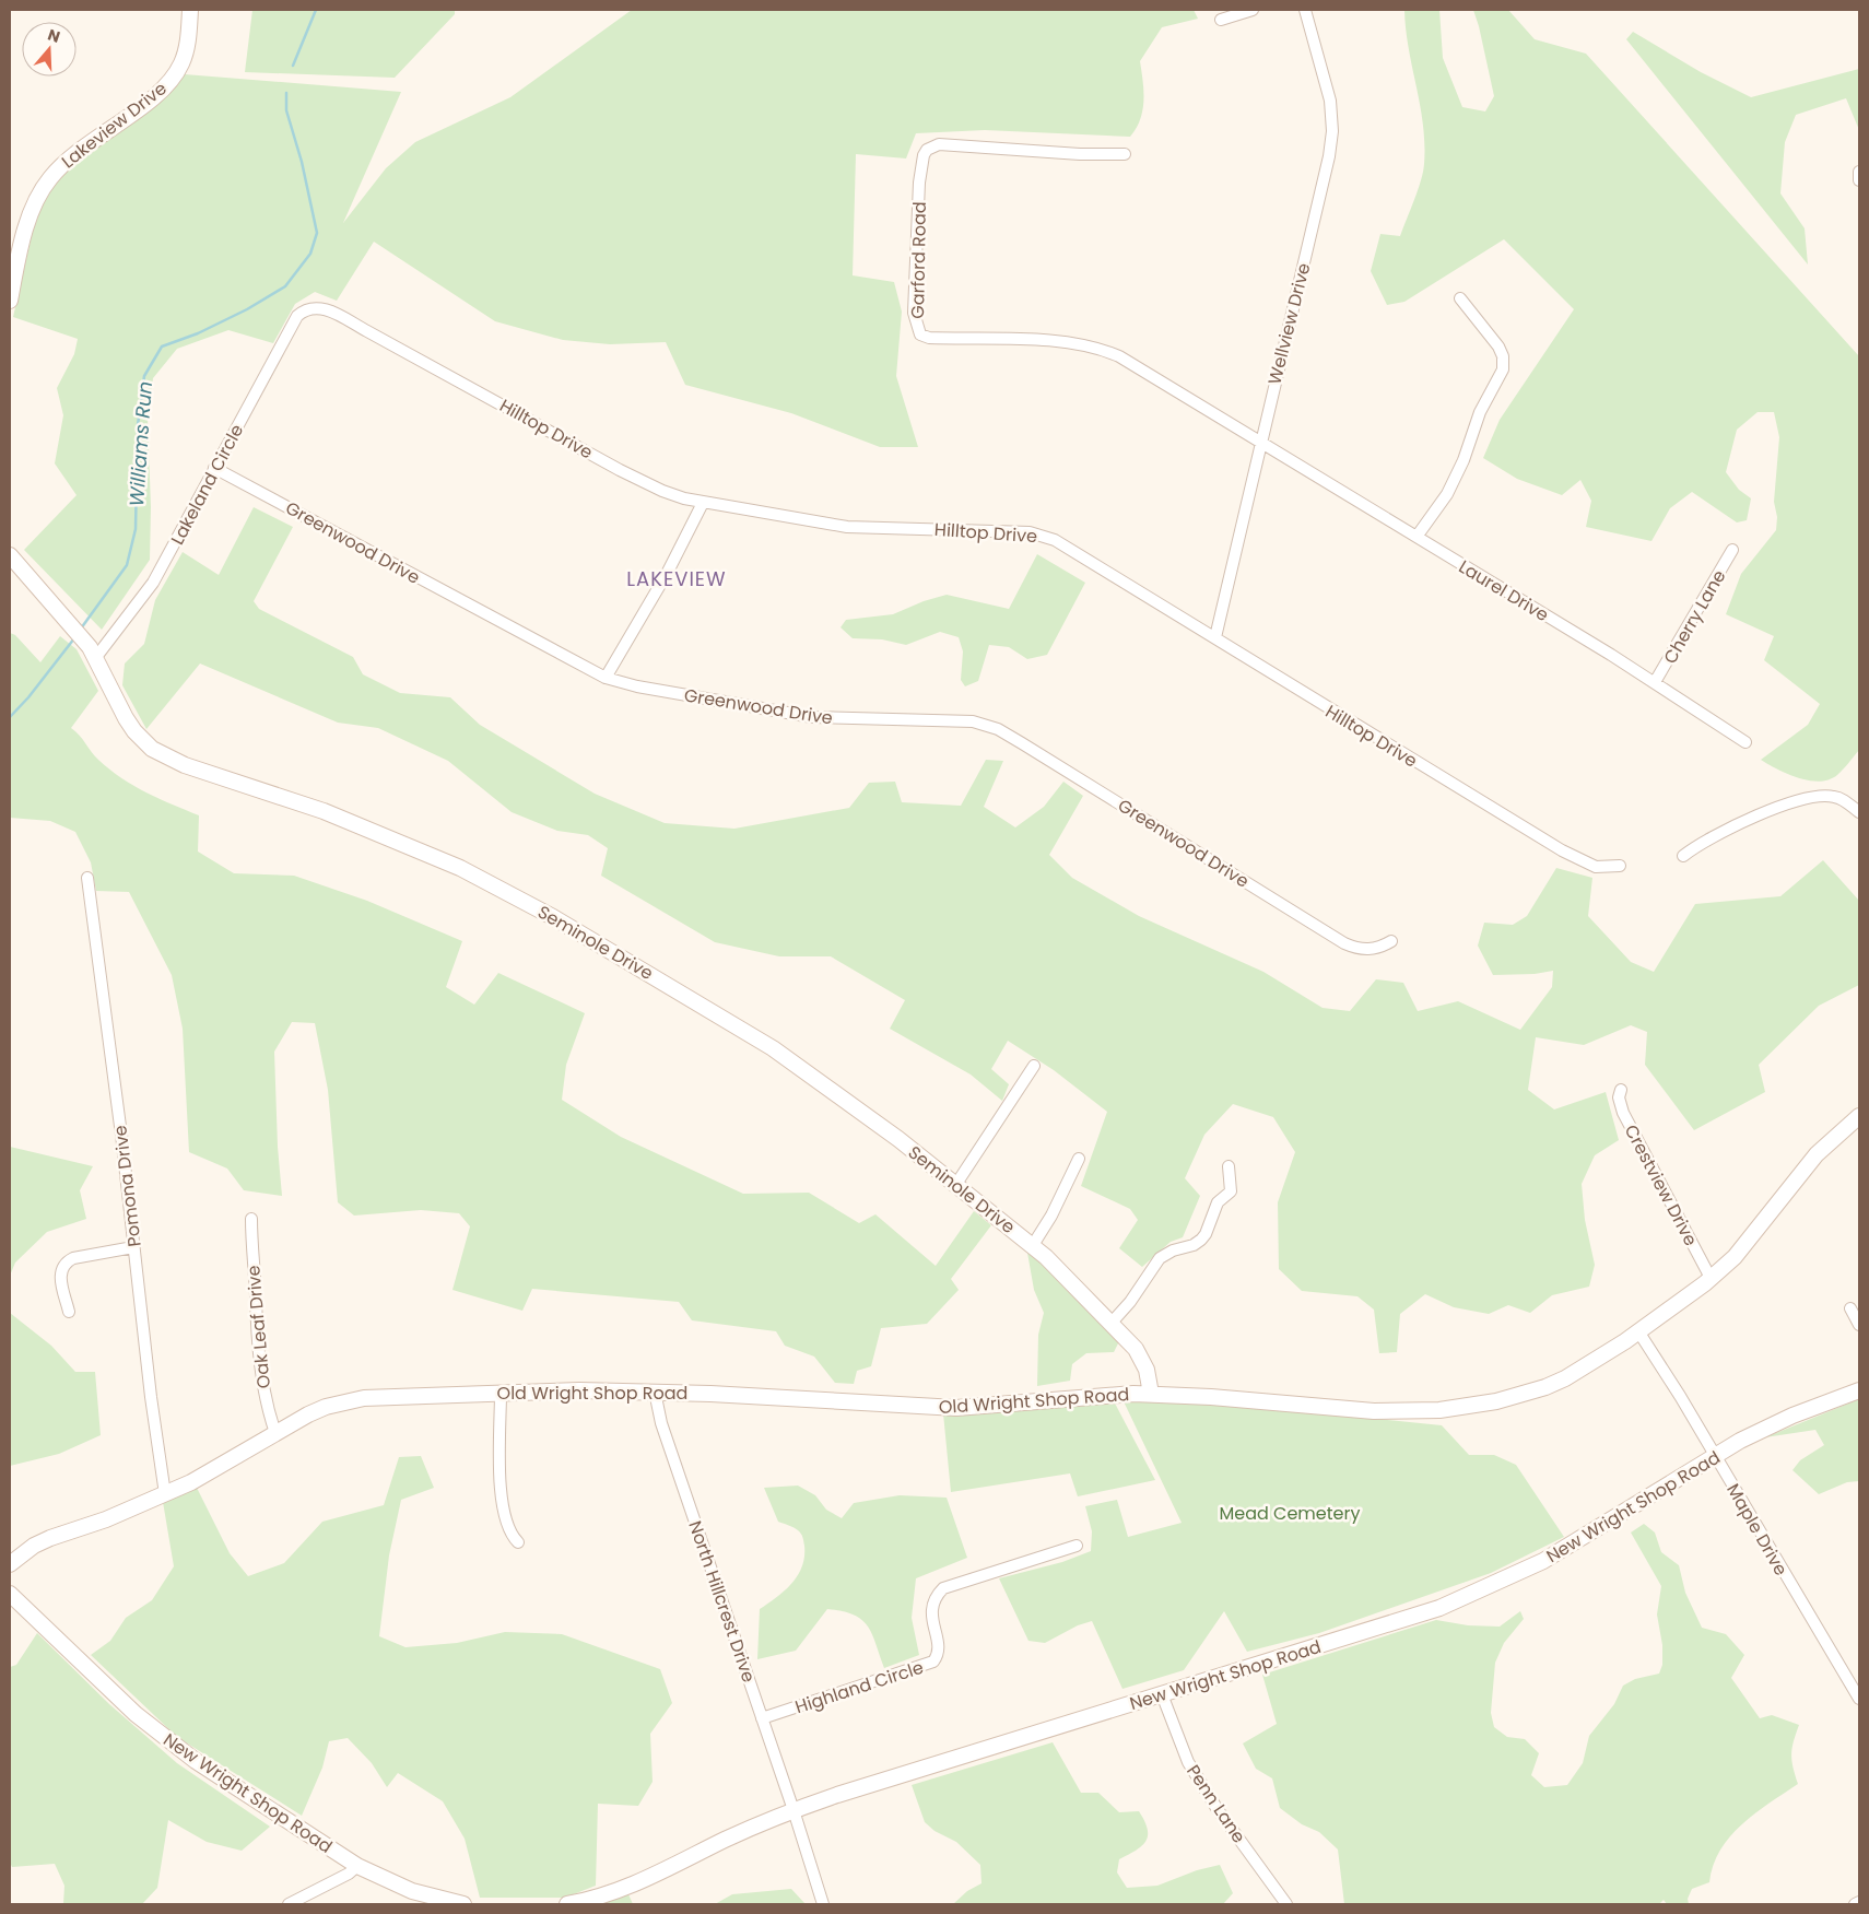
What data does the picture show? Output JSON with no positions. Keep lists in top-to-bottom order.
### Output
{
  "streets": {
    "street": [
      "Lakeview Drive",
      "Garford Road",
      "Wellview Drive",
      "Hilltop Drive",
      "Lakeland Circle",
      "Greenwood Drive",
      "Laurel Drive",
      "Cherry Lane",
      "Seminole Drive",
      "Crestview Drive",
      "Pomona Drive",
      "Oak Leaf Drive",
      "Old Wright Shop Road",
      "New Wright Shop Road",
      "Maple Drive",
      "North Hillcrest Drive",
      "Highland Circle",
      "Penn Lane"
    ]
  },
  "crossings": [
    ["Garford Road", "Wellview Drive"],
    ["Garford Road", "Laurel Drive"],
    ["Wellview Drive", "Hilltop Drive"],
    ["Wellview Drive", "Laurel Drive"],
    ["Hilltop Drive", "Lakeland Circle"],
    ["Lakeland Circle", "Greenwood Drive"],
    ["Lakeland Circle", "Seminole Drive"],
    ["Laurel Drive", "Cherry Lane"],
    ["Seminole Drive", "Old Wright Shop Road"],
    ["Crestview Drive", "Old Wright Shop Road"],
    ["Pomona Drive", "Old Wright Shop Road"],
    ["Oak Leaf Drive", "Old Wright Shop Road"],
    ["Old Wright Shop Road", "Maple Drive"],
    ["Old Wright Shop Road", "North Hillcrest Drive"],
    ["New Wright Shop Road", "Maple Drive"],
    ["New Wright Shop Road", "North Hillcrest Drive"],
    ["New Wright Shop Road", "Penn Lane"],
    ["North Hillcrest Drive", "Highland Circle"]
  ],
  "districts": ["LAKEVIEW"],
  "water": ["Williams Run"],
  "parks": ["Mead Cemetery"],
  "north": "top"
}
